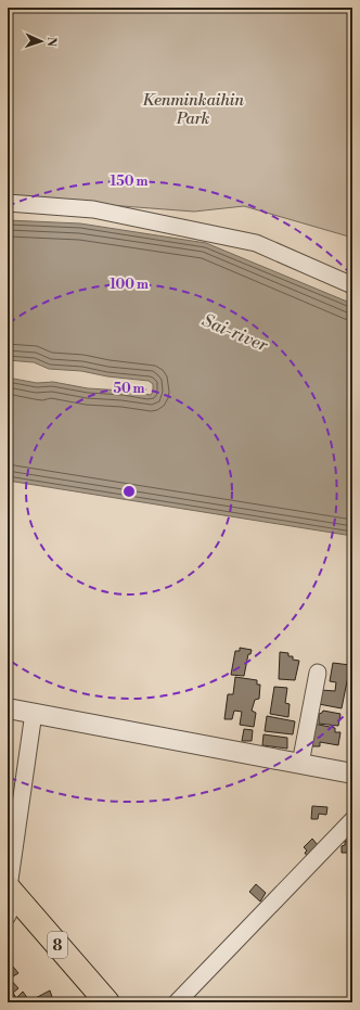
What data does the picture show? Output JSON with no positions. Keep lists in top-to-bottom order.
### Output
{
  "streets": {
    "main road": ["8"]
  },
  "water": ["Sai-river"],
  "parks": ["Kenminkaihin Park"],
  "north": "right",
  "rings": ["150 m", "100 m", "50 m"]
}
